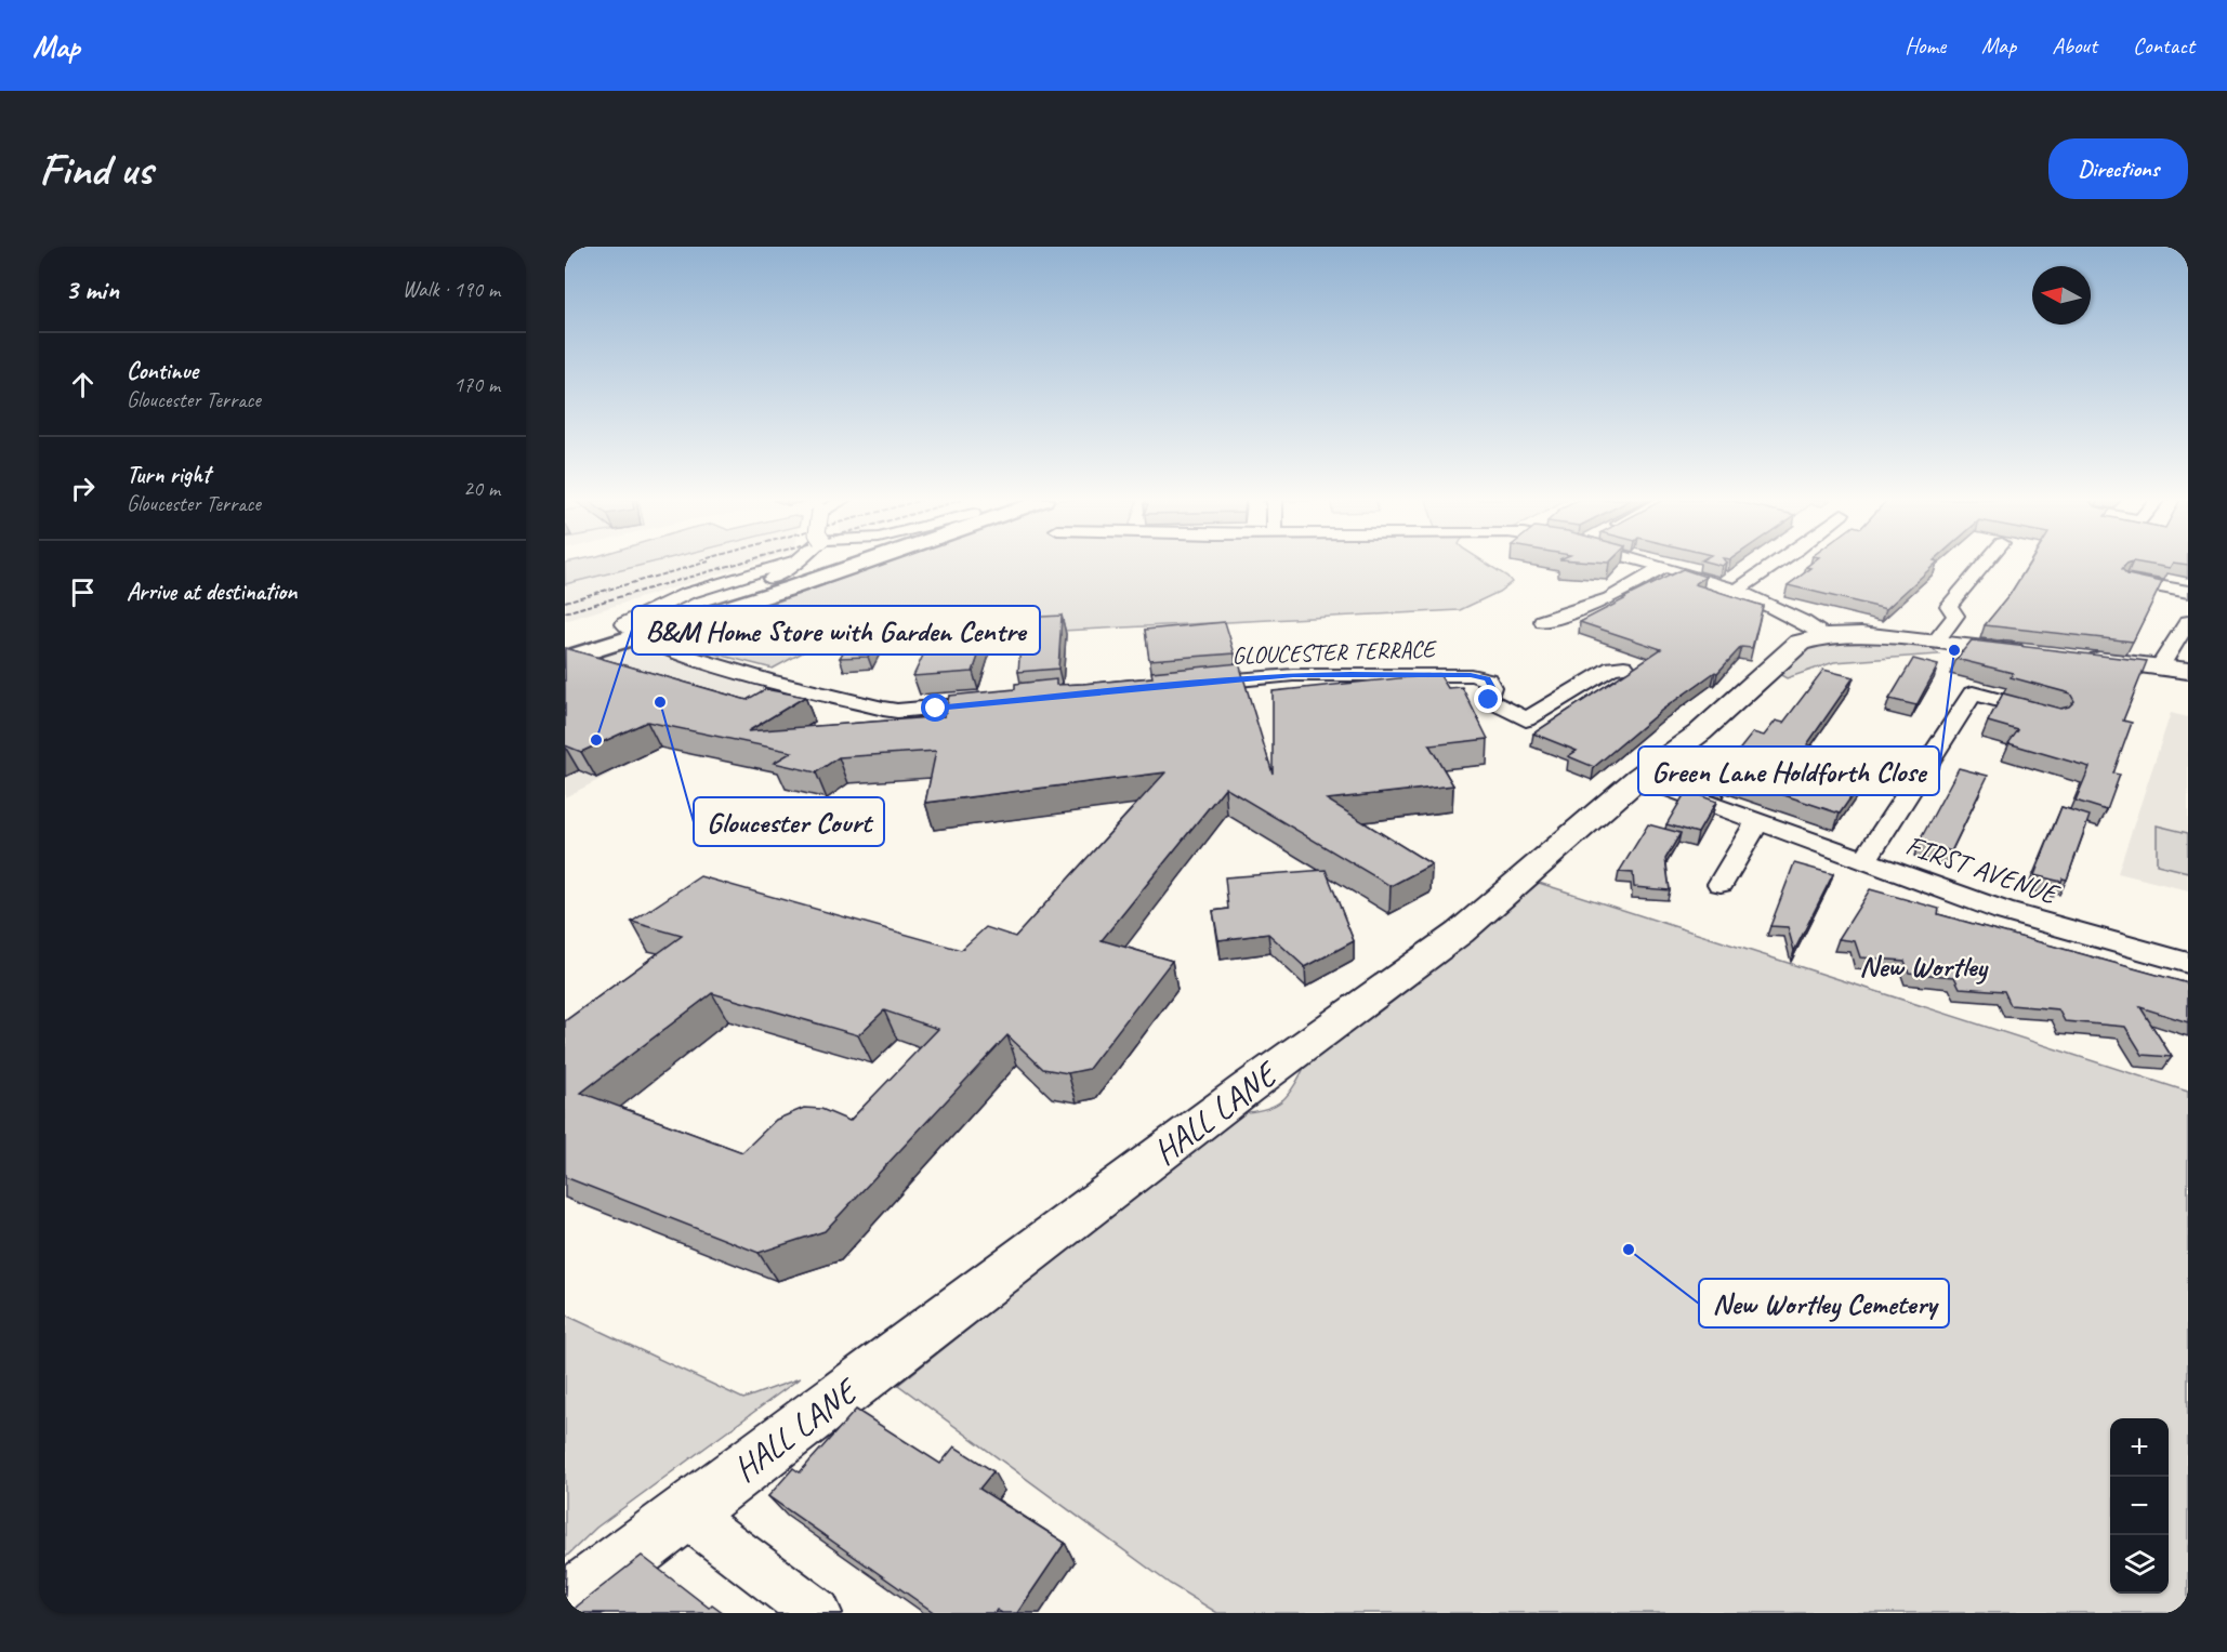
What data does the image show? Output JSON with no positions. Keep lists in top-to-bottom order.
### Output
{
  "streets": {
    "street": ["GLOUCESTER TERRACE", "FIRST AVENUE", "HALL LANE"]
  },
  "crossings": [
    ["FIRST AVENUE", "HALL LANE"]
  ],
  "districts": ["New Wortley"],
  "places": [
    "Green Lane Holdforth Close",
    "Gloucester Court",
    "B&M Home Store with Garden Centre",
    "New Wortley Cemetery"
  ],
  "north": "left",
  "page": {
    "header": "Map",
    "nav": [
      "Home",
      "Map",
      "About",
      "Contact"
    ],
    "buttons": "Directions",
    "title": "Find us",
    "heading": ["3 min", "Walk · 190 m"],
    "list": [
      ["Continue", "Gloucester Terrace", "170 m"],
      ["Turn right", "Gloucester Terrace", "20 m"],
      "Arrive at destination"
    ],
    "map_buttons": ["+", "−"]
  }
}
